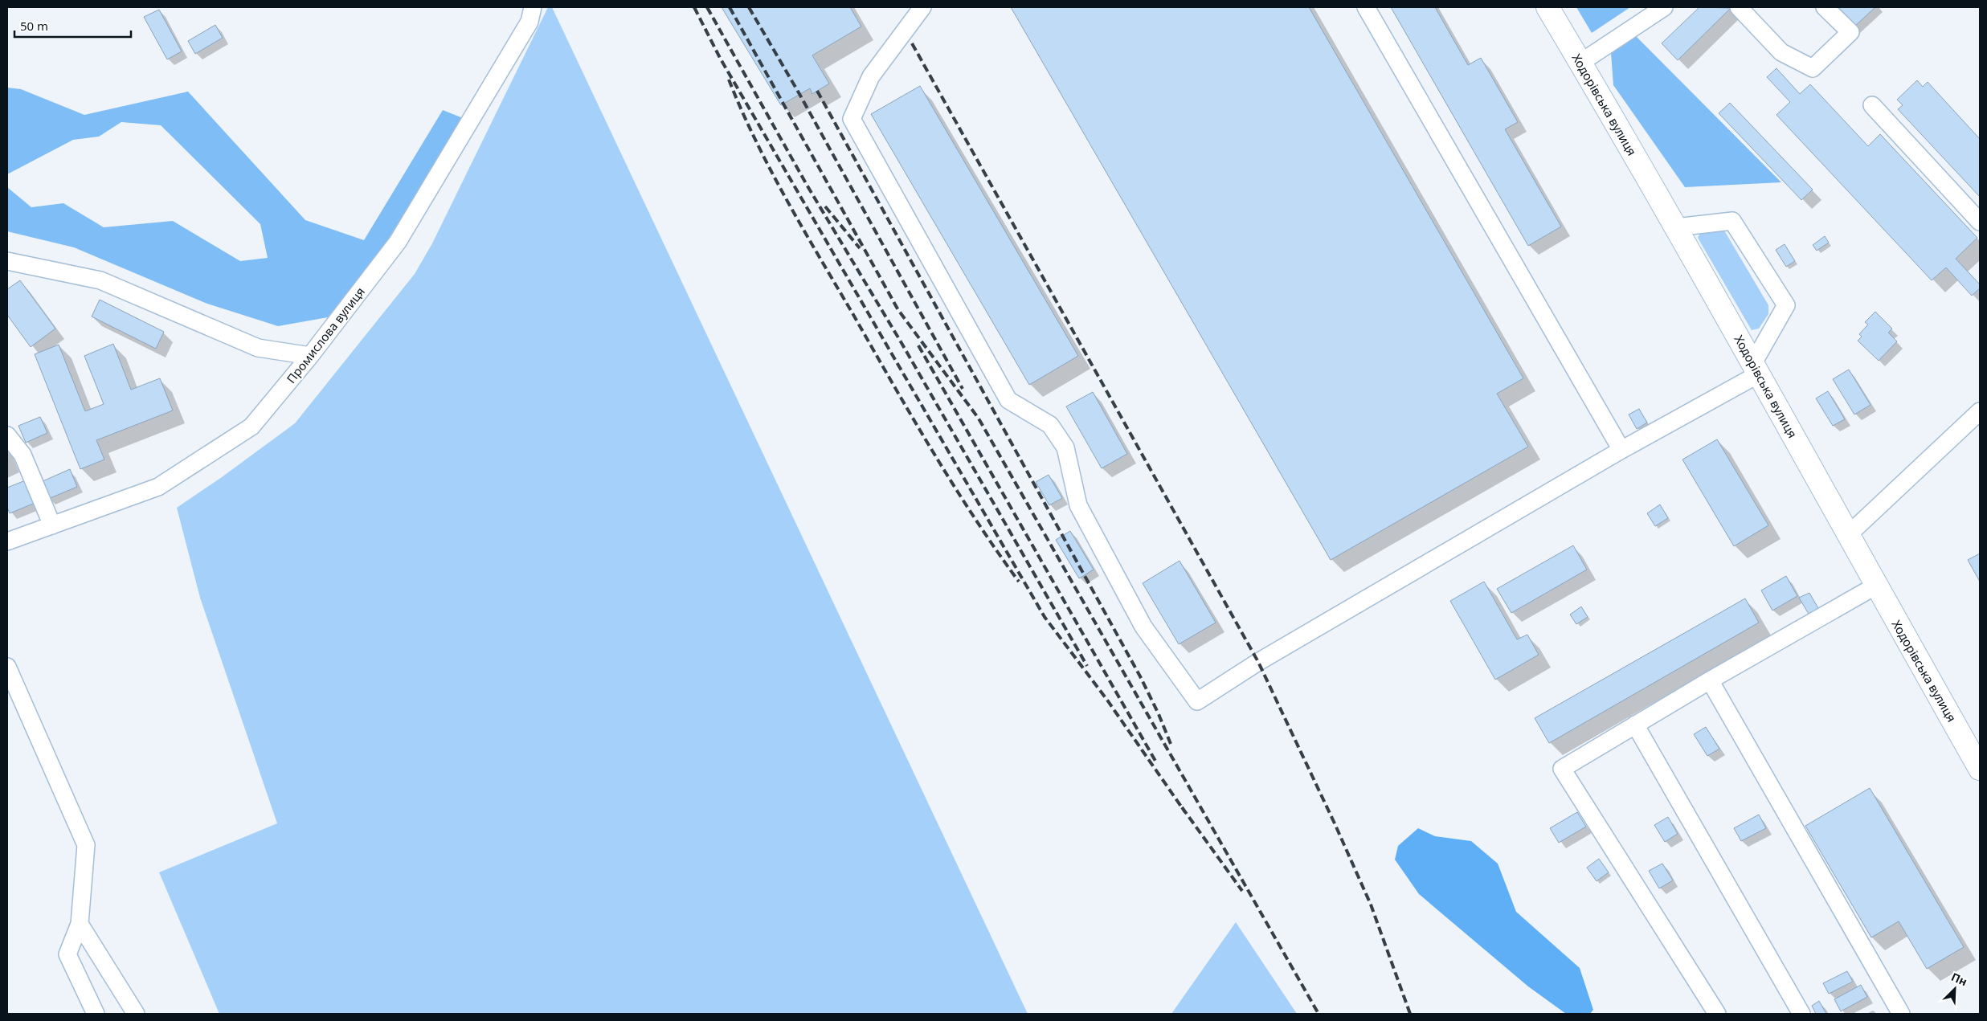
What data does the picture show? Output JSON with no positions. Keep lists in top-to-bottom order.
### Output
{
  "streets": {
    "main road": ["Ходорівська вулиця"],
    "street": ["Промислова вулиця"]
  },
  "scale_bar": "50 m",
  "north": "top right"
}
